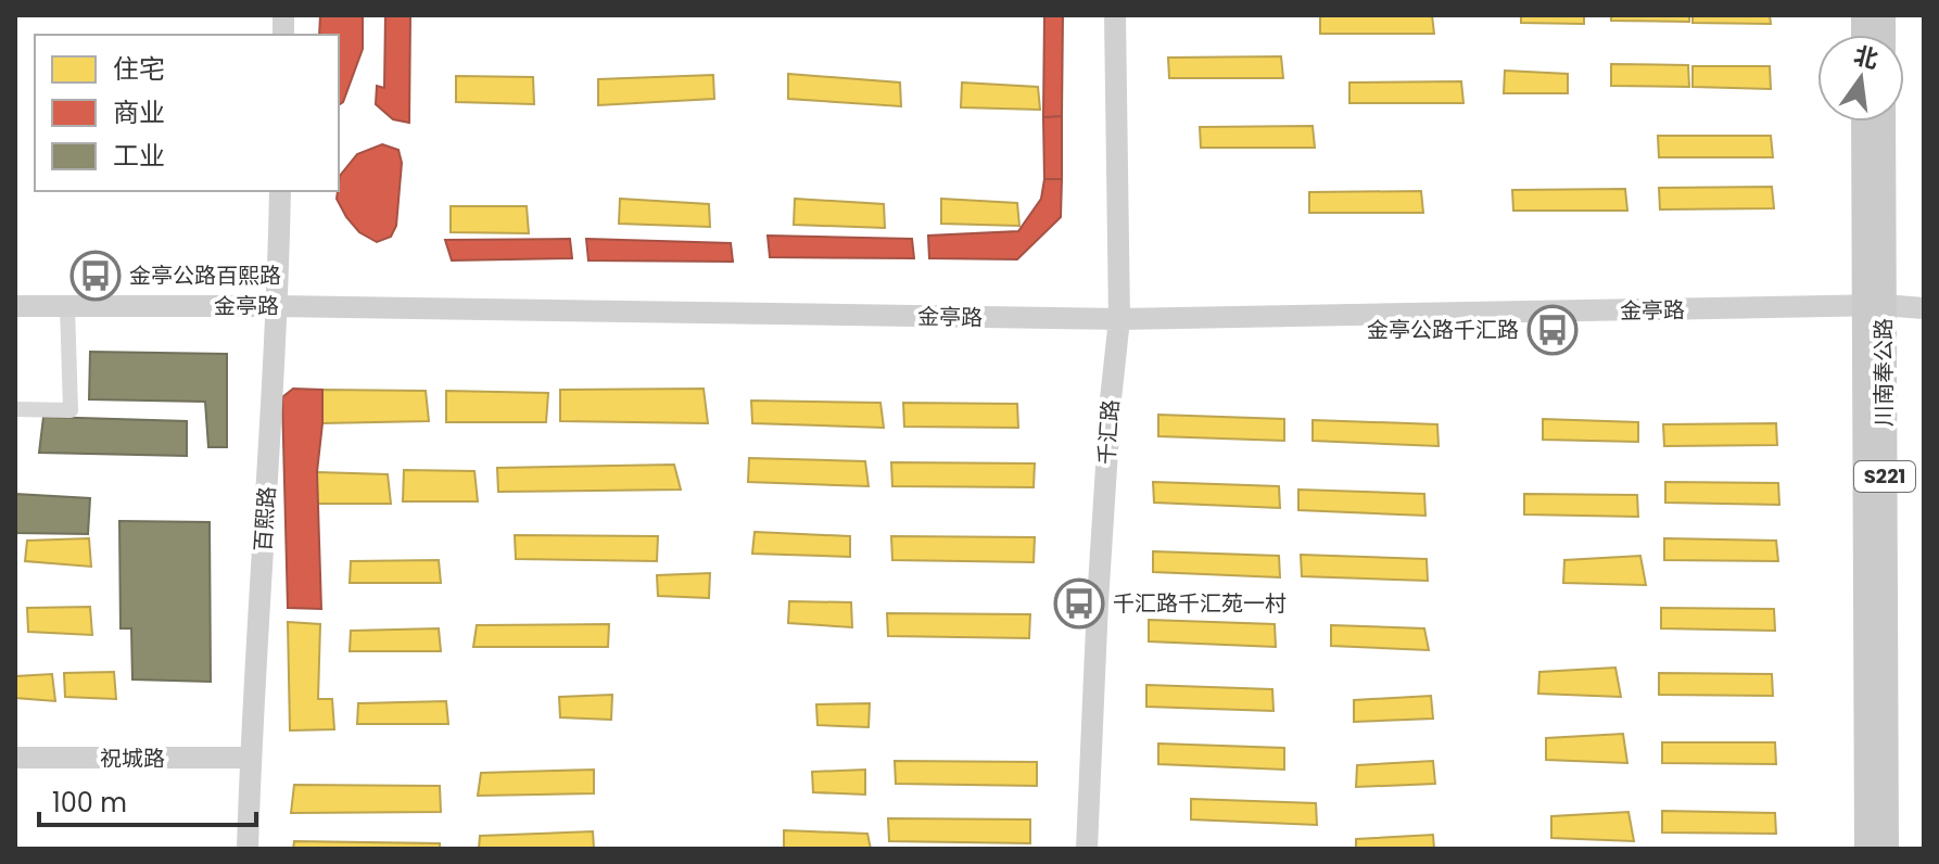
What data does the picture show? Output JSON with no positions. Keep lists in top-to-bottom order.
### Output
{
  "streets": {
    "main road": [
      "金亭路",
      "川南奉公路",
      "千汇路",
      "S221",
      "百熙路",
      "祝城路"
    ]
  },
  "crossings": [
    ["金亭路", "川南奉公路"],
    ["金亭路", "千汇路"],
    ["金亭路", "百熙路"],
    ["百熙路", "祝城路"]
  ],
  "places": {
    "bus stop": ["金亭公路百熙路", "金亭公路千汇路", "千汇路千汇苑一村"]
  },
  "legend": ["住宅", "商业", "工业"],
  "scale_bar": "100 m",
  "north": "top"
}
